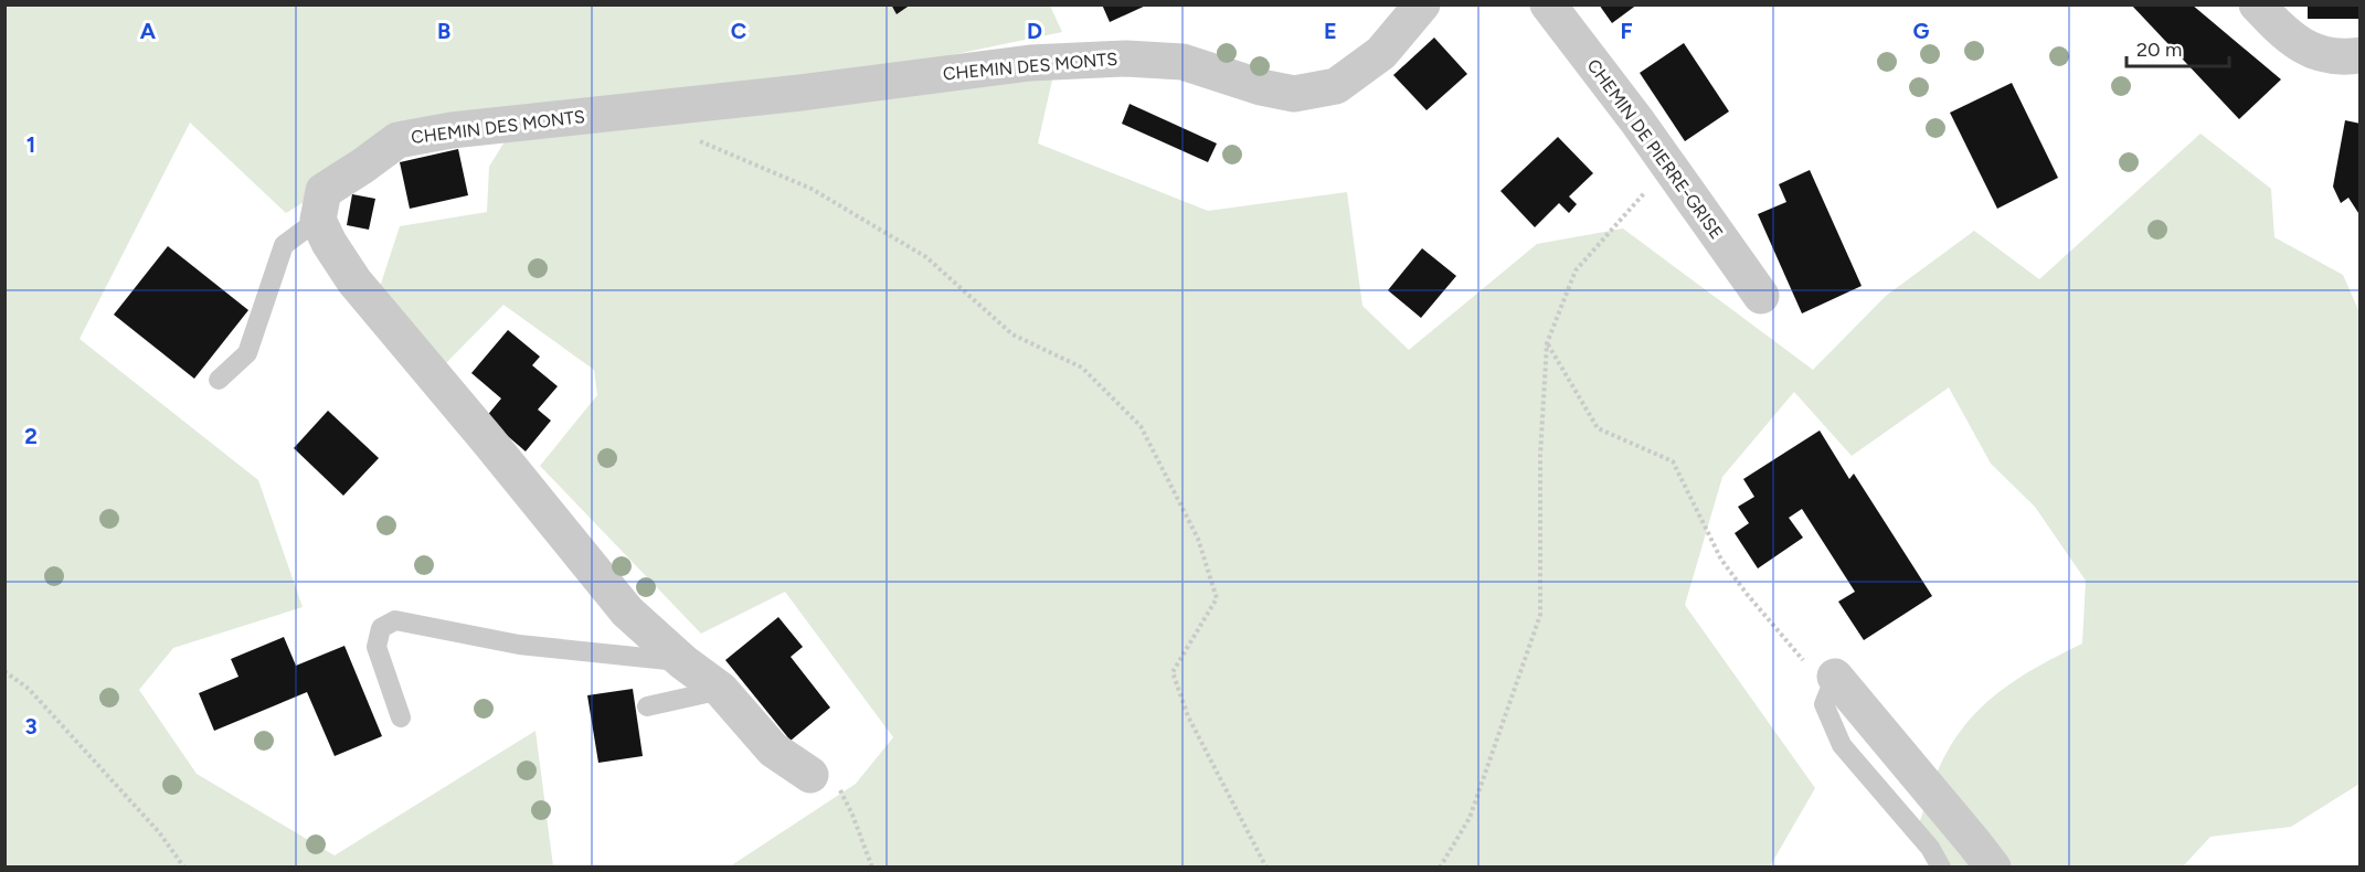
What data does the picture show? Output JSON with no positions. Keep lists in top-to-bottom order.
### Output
{
  "streets": {
    "street": ["CHEMIN DES MONTS", "CHEMIN DE PIERRE-GRISE"]
  },
  "scale_bar": "20 m",
  "grid": {
    "columns": [
      "A",
      "B",
      "C",
      "D",
      "E",
      "F",
      "G"
    ],
    "rows": ["1", "2", "3"]
  }
}
